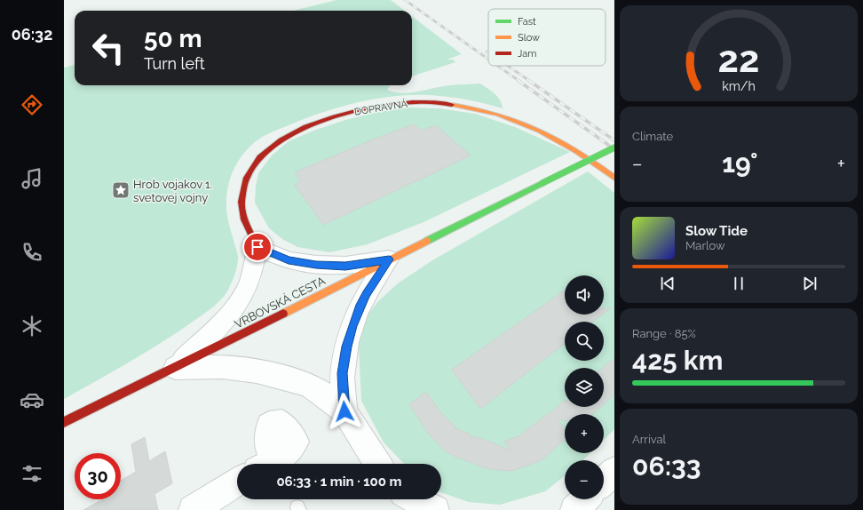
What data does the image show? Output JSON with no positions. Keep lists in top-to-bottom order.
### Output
{
  "streets": {
    "street": ["DOPRAVNÁ", "VRBOVSKÁ CESTA"]
  },
  "places": {
    "place": ["Hrob vojakov 1. svetovej vojny"]
  },
  "legend": ["Fast", "Slow", "Jam"],
  "page": {
    "tabs": "06:32",
    "turn": ["50 m", "Turn left"],
    "tile": [
      "Climate",
      ["Range · 85%", "425 km"],
      ["Arrival", "06:33"]
    ],
    "heat": ["−", "19°", "+"],
    "song": ["Slow Tide", "Marlow"],
    "map_buttons": ["+", "−"],
    "limit": "30",
    "trip": "06:33 · 1 min · 100 m",
    "gauge": ["22", "km/h"]
  }
}
